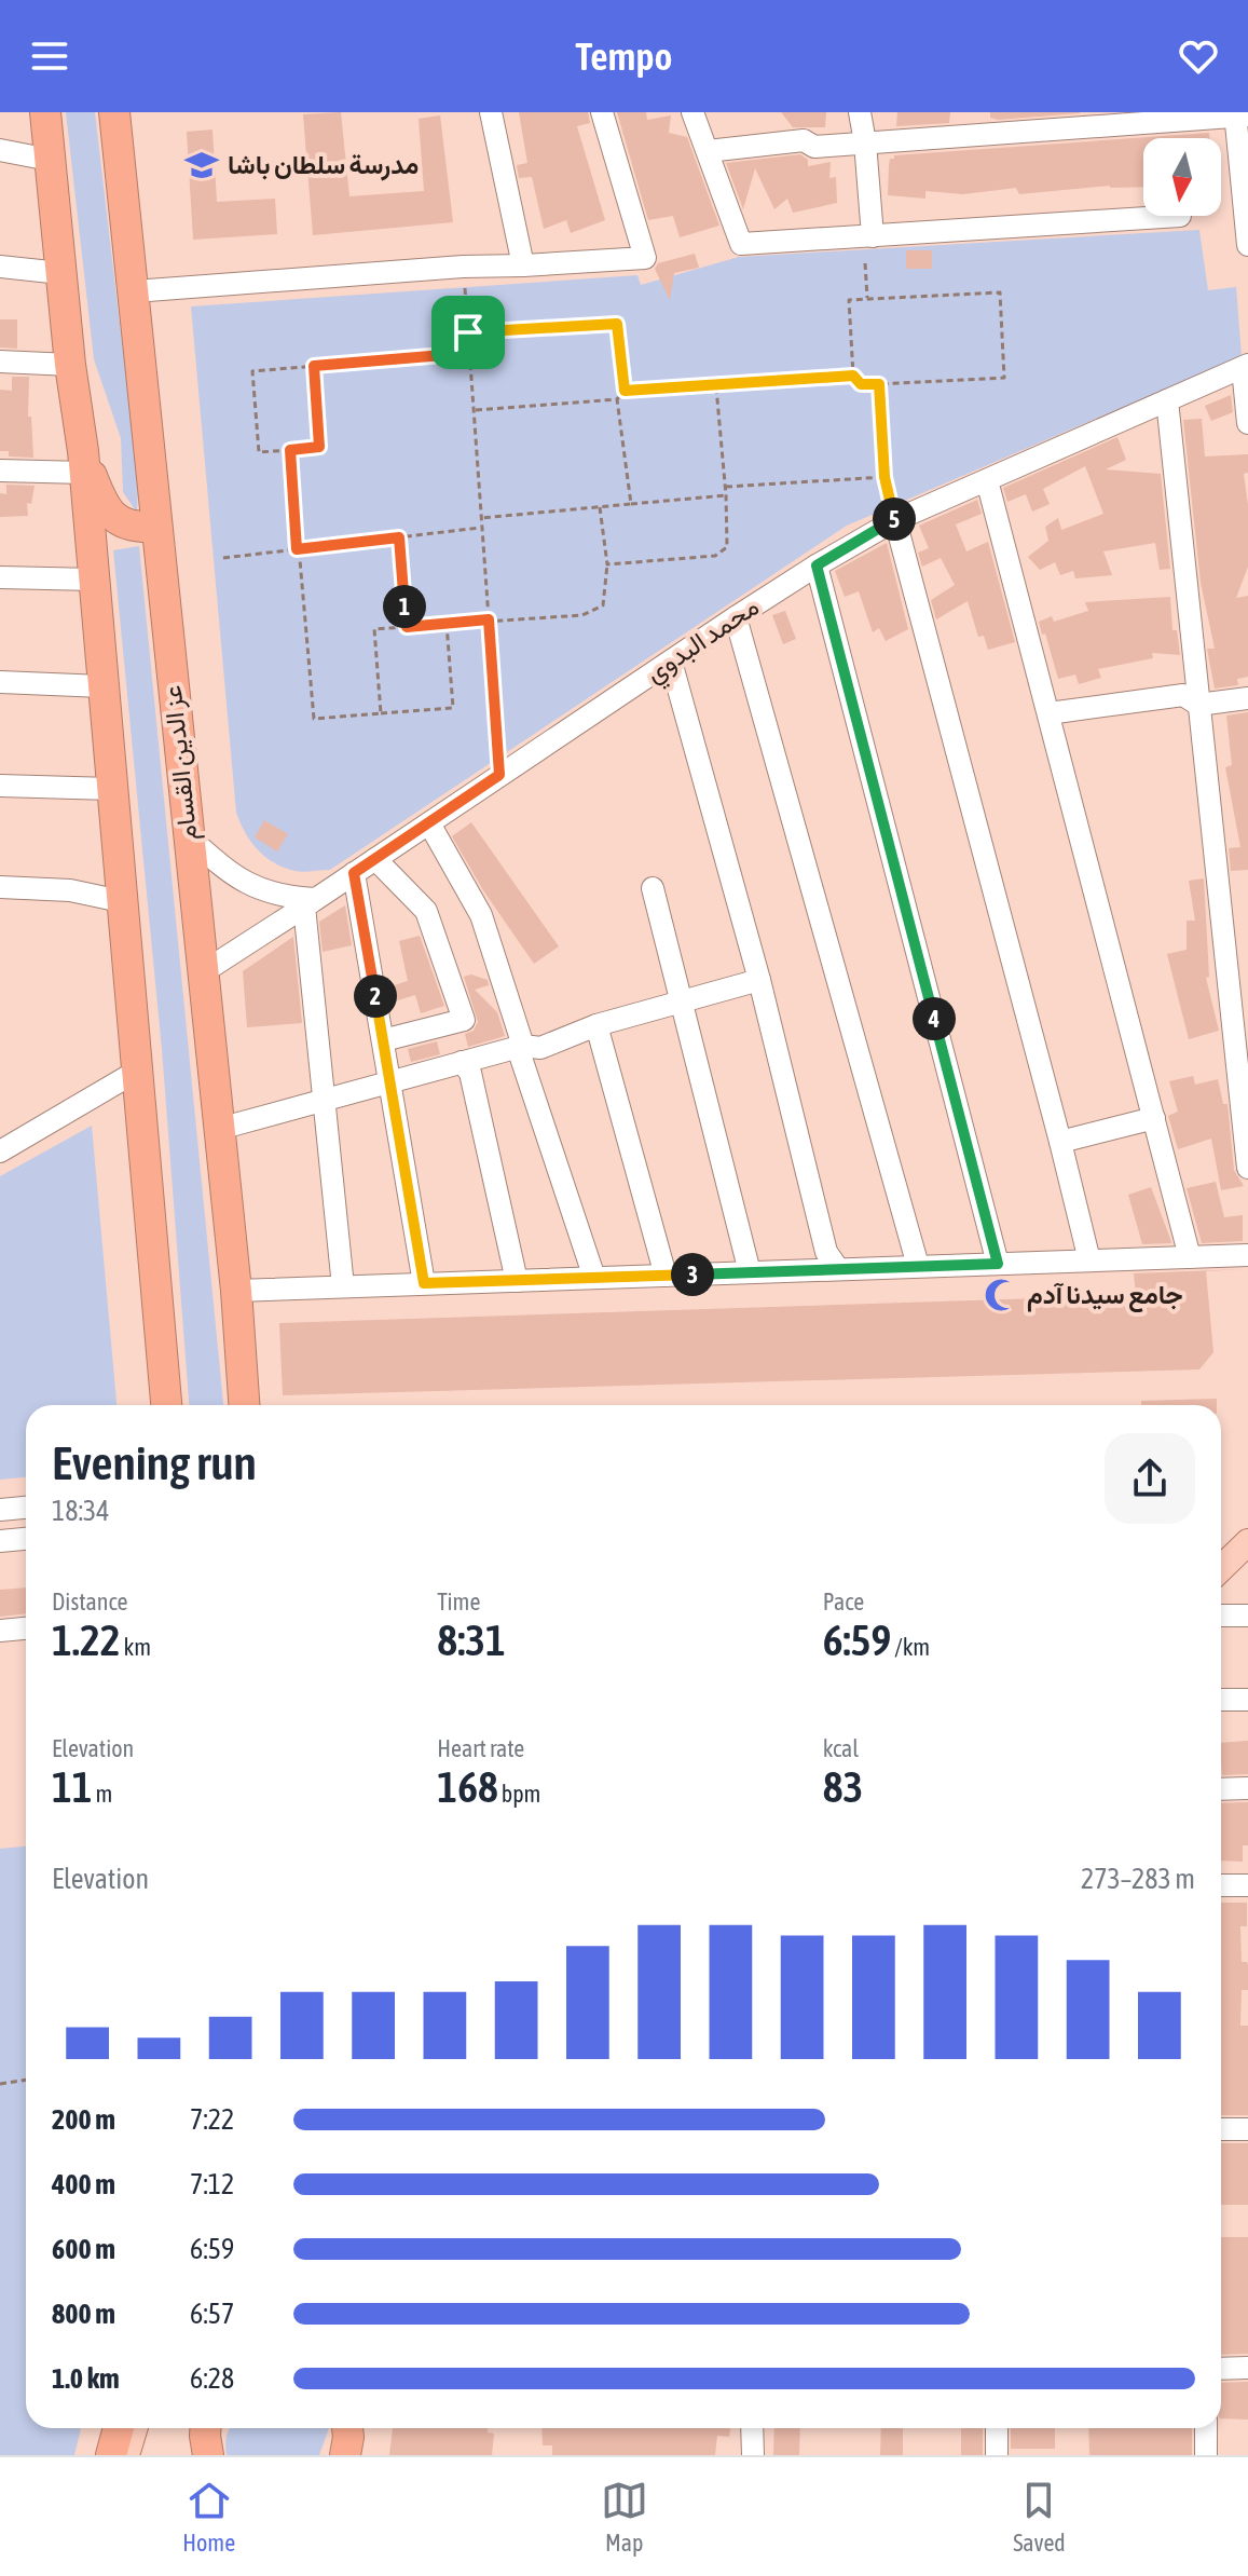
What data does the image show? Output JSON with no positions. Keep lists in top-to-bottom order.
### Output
{
  "streets": {
    "highway": ["عز الدين القسام"],
    "street": ["محمد البدوي"]
  },
  "crossings": [
    ["محمد البدوي", "عز الدين القسام"]
  ],
  "places": {
    "school or university": ["مدرسة سلطان باشا"],
    "mosque": ["جامع سيدنا آدم"]
  },
  "north": "bottom",
  "page": {
    "header": "Tempo",
    "pins": [
      "5",
      "1",
      "2",
      "4",
      "3"
    ],
    "heading": ["Evening run", "18:34"],
    "stats": [
      ["Distance", "1.22 km"],
      ["Time", "8:31"],
      ["Pace", "6:59 /km"],
      ["Elevation", "11 m"],
      ["Heart rate", "168 bpm"],
      ["kcal", "83"]
    ],
    "chart": ["Elevation", "273–283 m"],
    "list": [
      {
        "name": "200 m",
        "note": "7:22"
      },
      {
        "name": "400 m",
        "note": "7:12"
      },
      {
        "name": "600 m",
        "note": "6:59"
      },
      {
        "name": "800 m",
        "note": "6:57"
      },
      {
        "name": "1.0 km",
        "note": "6:28"
      }
    ],
    "tabs": ["Home", "Map", "Saved"]
  }
}
